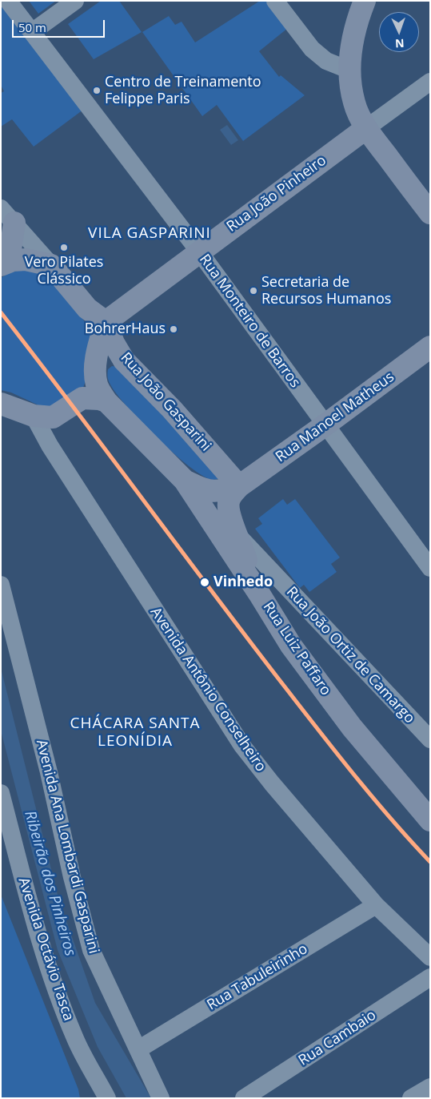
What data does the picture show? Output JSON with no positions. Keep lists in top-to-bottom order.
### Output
{
  "streets": {
    "main road": [
      "Rua João Pinheiro",
      "Rua João Gasparini",
      "Rua Manoel Matheus",
      "Rua Luiz Paffaro"
    ],
    "street": [
      "Rua Monteiro de Barros",
      "Rua João Ortiz de Camargo",
      "Avenida Antônio Conselheiro",
      "Avenida Ana Lombardi Gasparini",
      "Avenida Octávio Tasca",
      "Rua Tabuleirinho",
      "Rua Cambaio"
    ]
  },
  "crossings": [
    ["Rua João Pinheiro", "Rua Monteiro de Barros"],
    ["Rua João Pinheiro", "Rua João Gasparini"],
    ["Rua João Pinheiro", "Rua Luiz Paffaro"],
    ["Rua Monteiro de Barros", "Rua Manoel Matheus"],
    ["Rua João Gasparini", "Rua Manoel Matheus"],
    ["Rua João Gasparini", "Rua Luiz Paffaro"],
    ["Avenida Antônio Conselheiro", "Rua Tabuleirinho"],
    ["Avenida Ana Lombardi Gasparini", "Rua Tabuleirinho"]
  ],
  "districts": ["VILA GASPARINI", "CHÁCARA SANTA LEONÍDIA"],
  "water": ["Ribeirão dos Pinheiros"],
  "places": [
    "Centro de Treinamento Felippe Paris",
    "Vero Pilates Clássico",
    "Secretaria de Recursos Humanos",
    "BohrerHaus",
    "Vinhedo"
  ],
  "scale_bar": "50 m",
  "north": "bottom"
}
